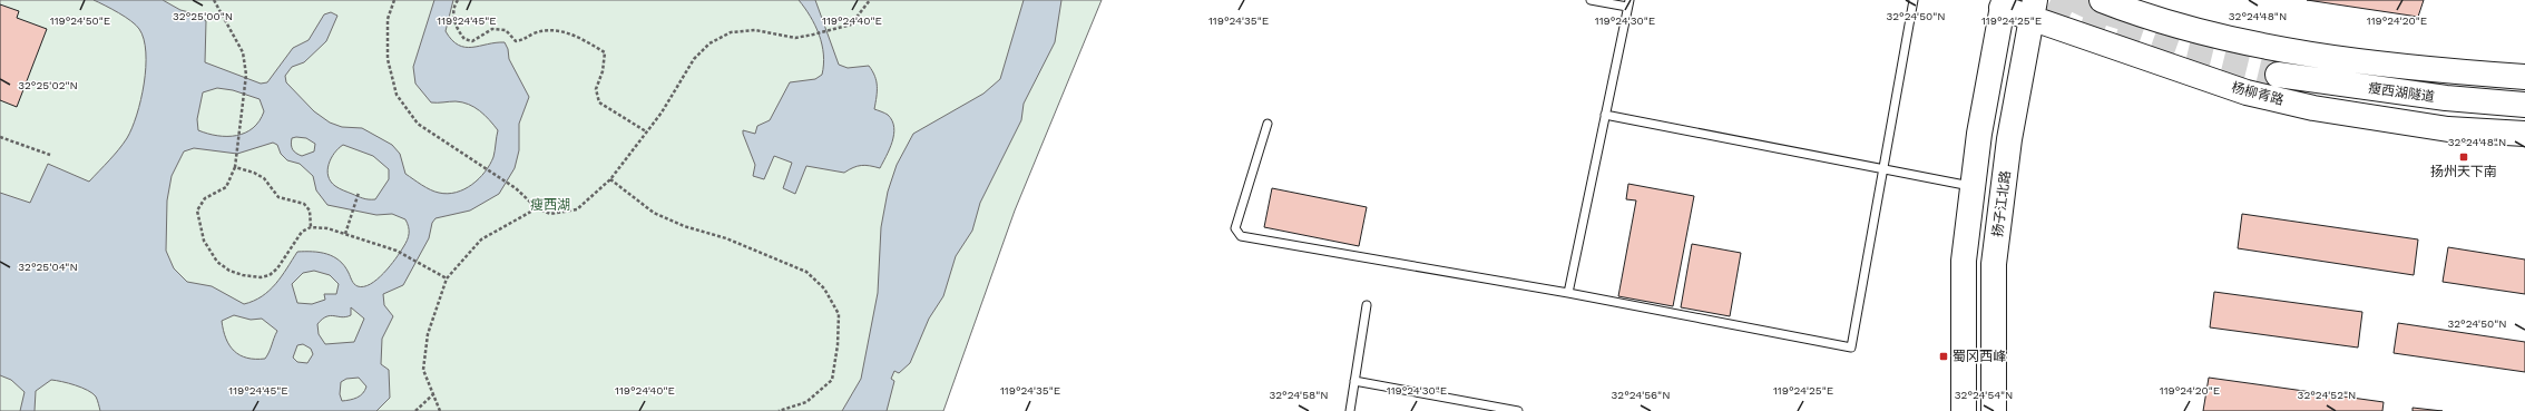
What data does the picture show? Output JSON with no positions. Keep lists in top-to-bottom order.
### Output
{
  "streets": {
    "main road": ["瘦西湖隧道", "杨柳青路", "扬子江北路"]
  },
  "crossings": [
    ["杨柳青路", "扬子江北路"]
  ],
  "parks": ["瘦西湖"],
  "places": {
    "transit": ["扬州天下南", "蜀冈西峰"]
  },
  "coordinates": [
    "32°25'00\"N",
    "32°24'50\"N",
    "32°24'48\"N",
    "119°24'50\"E",
    "119°24'45\"E",
    "119°24'40\"E",
    "119°24'20\"E",
    "119°24'35\"E",
    "119°24'30\"E",
    "119°24'25\"E",
    "32°25'02\"N",
    "32°25'04\"N",
    "32°24'58\"N",
    "32°24'56\"N",
    "32°24'54\"N",
    "32°24'52\"N"
  ]
}
